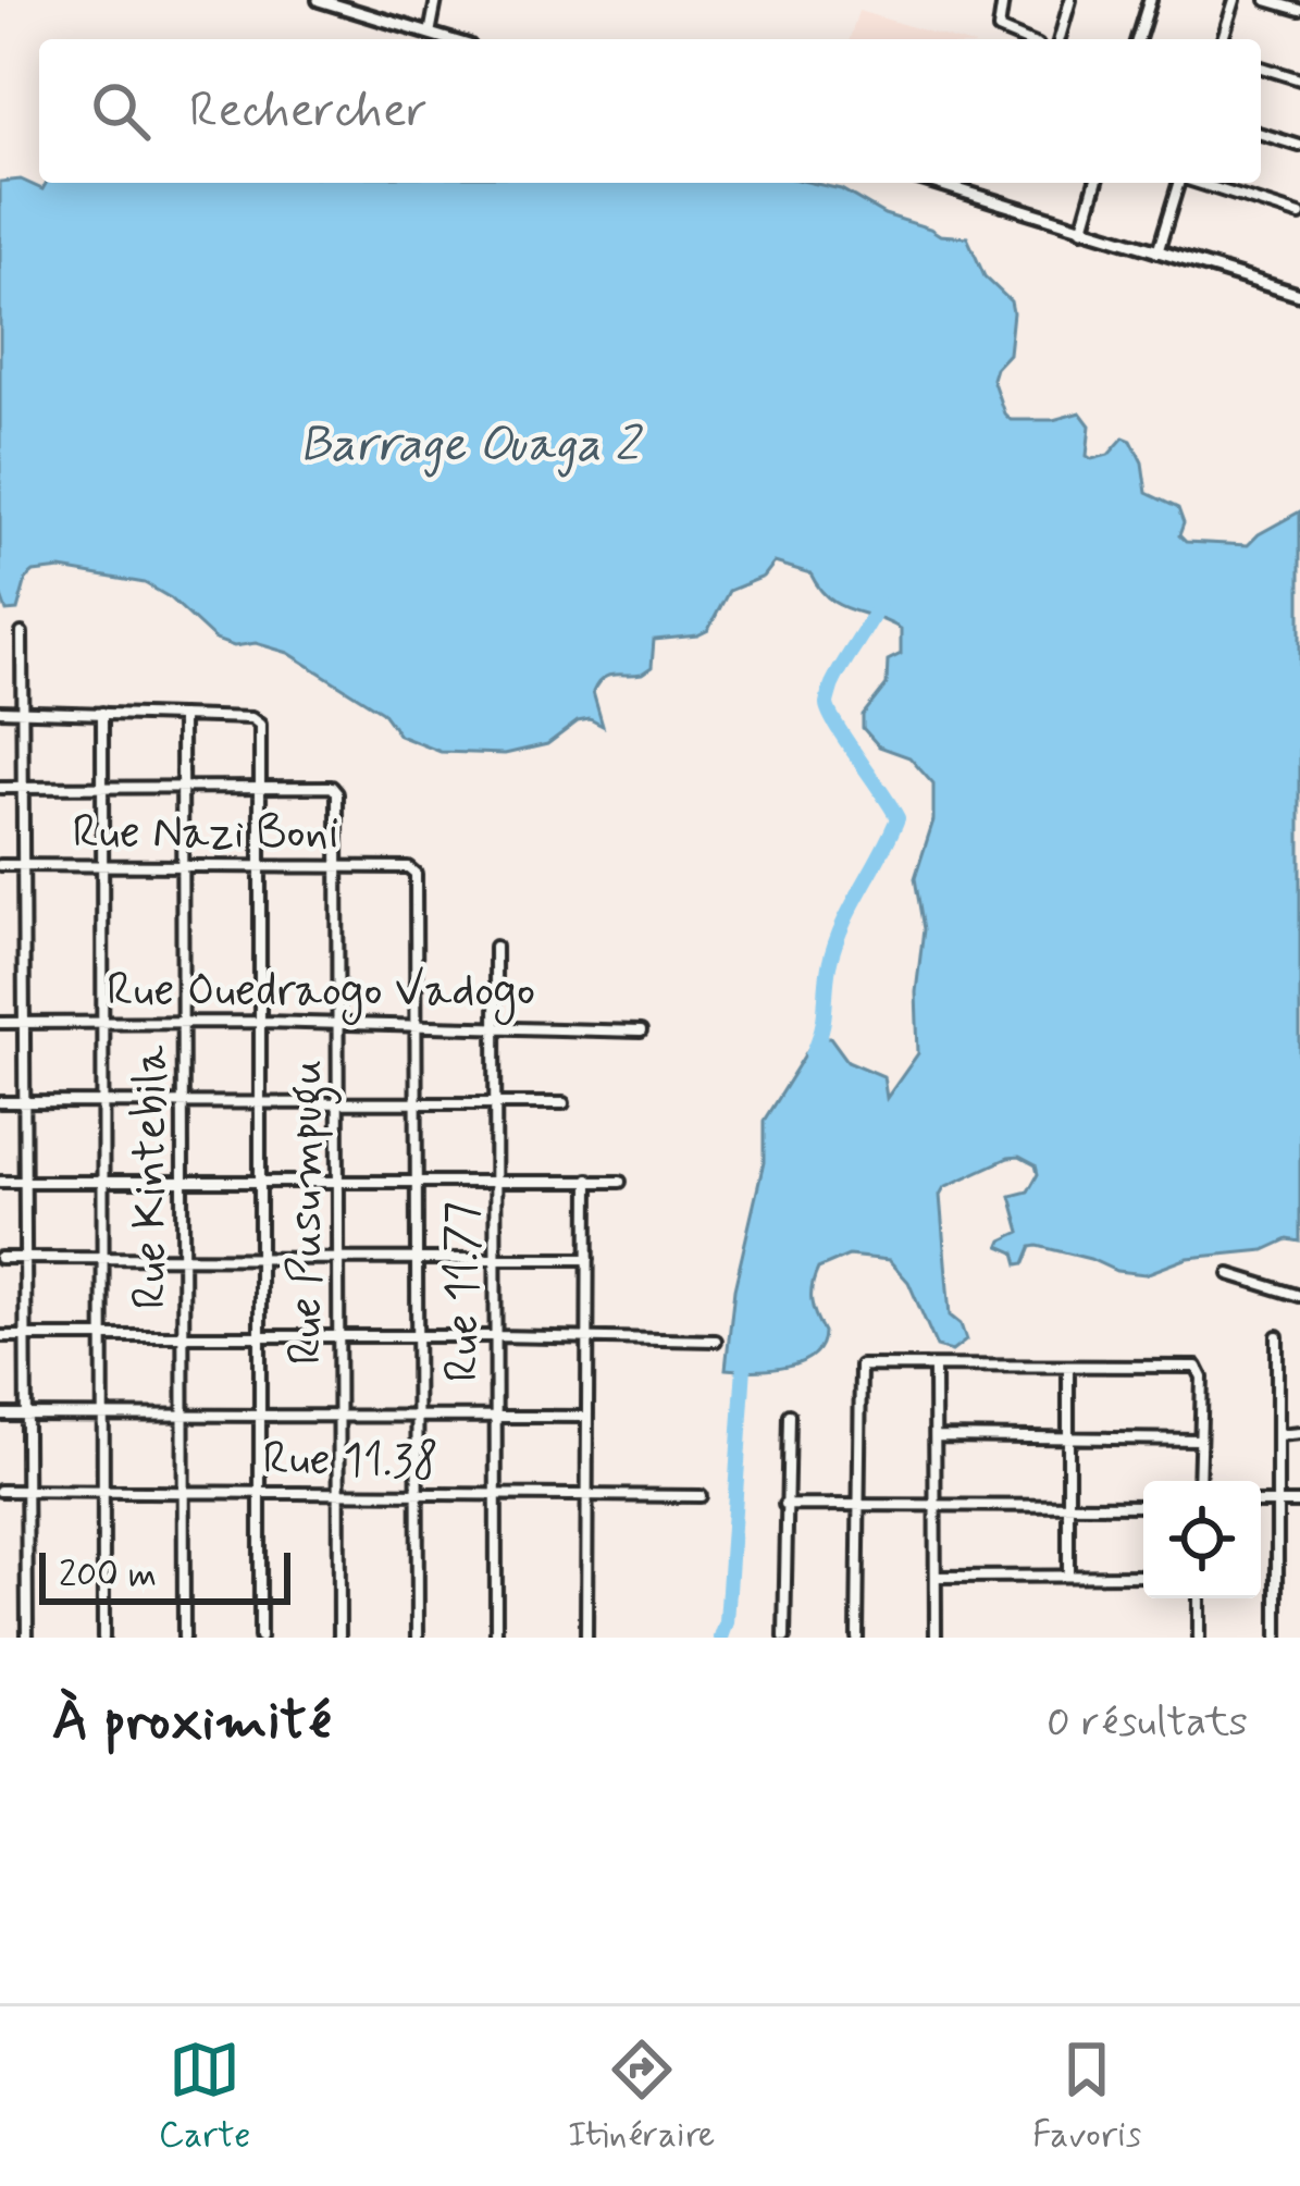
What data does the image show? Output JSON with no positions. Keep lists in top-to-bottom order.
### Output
{
  "streets": {
    "street": [
      "Rue Nazi Boni",
      "Rue Ouedraogo Vadogo",
      "Rue Kintebila",
      "Rue Pusumpugu",
      "Rue 11.77",
      "Rue 11.38"
    ]
  },
  "crossings": [
    ["Rue Nazi Boni", "Rue Ouedraogo Vadogo"],
    ["Rue Nazi Boni", "Rue Kintebila"],
    ["Rue Nazi Boni", "Rue Pusumpugu"],
    ["Rue Ouedraogo Vadogo", "Rue Kintebila"],
    ["Rue Ouedraogo Vadogo", "Rue Pusumpugu"],
    ["Rue Ouedraogo Vadogo", "Rue 11.77"],
    ["Rue Kintebila", "Rue 11.38"],
    ["Rue Pusumpugu", "Rue 11.38"],
    ["Rue 11.77", "Rue 11.38"]
  ],
  "water": ["Barrage Ouaga 2"],
  "scale_bar": "200 m",
  "page": {
    "search": "Rechercher",
    "scale": "200 m",
    "heading": ["À proximité", "0 résultats"],
    "nav": ["Carte", "Itinéraire", "Favoris"]
  }
}
